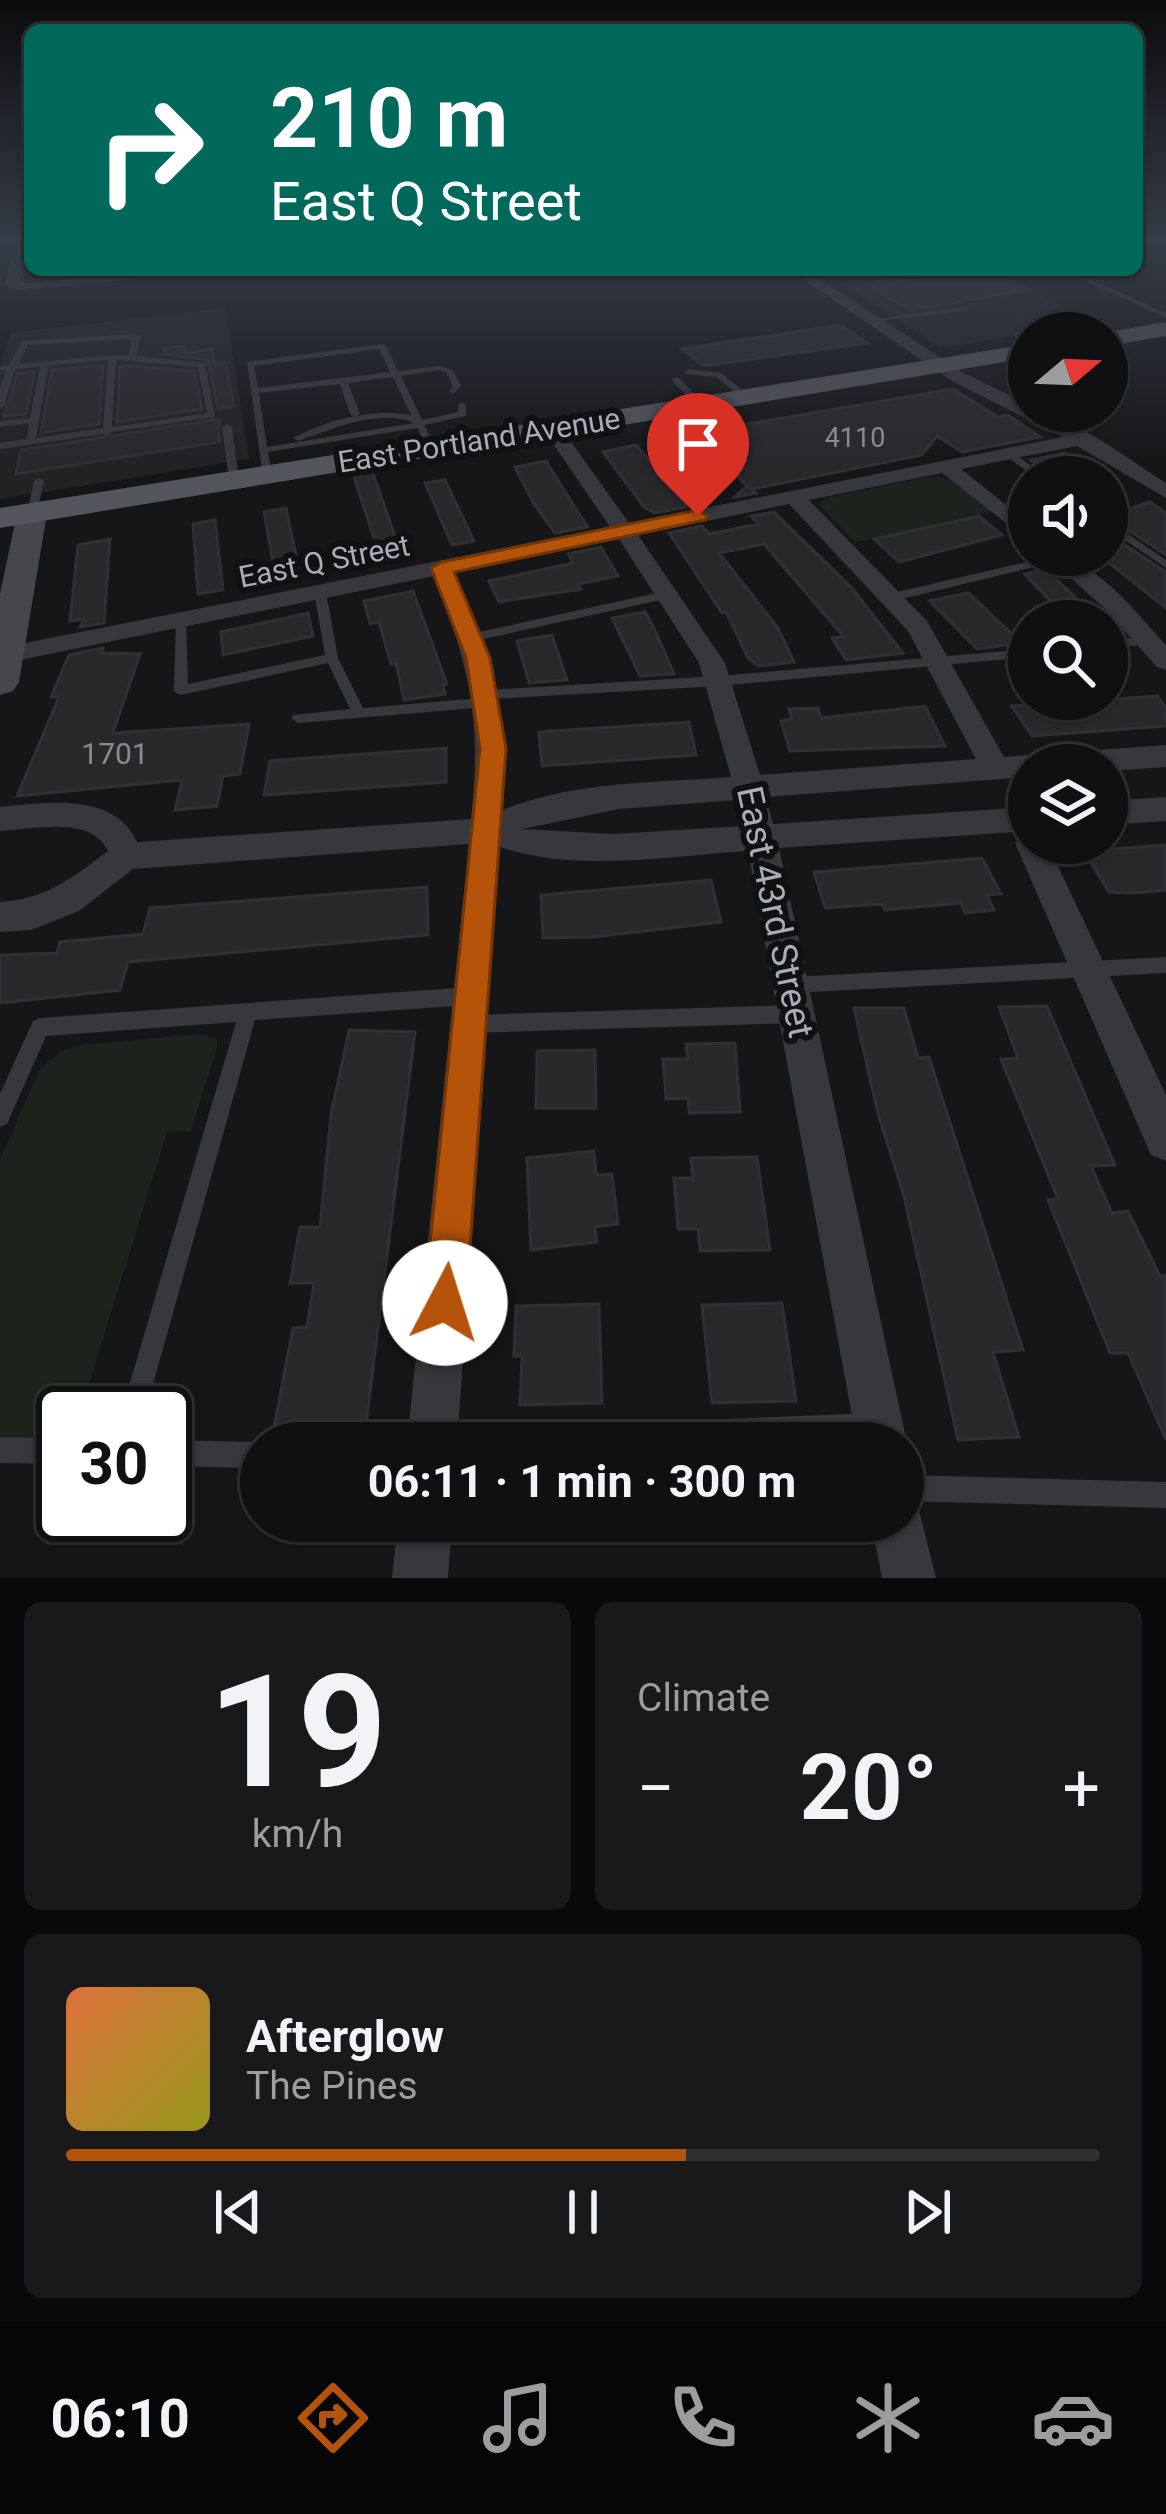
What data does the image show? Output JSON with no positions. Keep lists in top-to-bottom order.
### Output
{
  "streets": {
    "main road": ["East Portland Avenue"],
    "street": ["East Q Street", "East 43rd Street"]
  },
  "crossings": [
    ["East Portland Avenue", "East 43rd Street"],
    ["East Q Street", "East 43rd Street"]
  ],
  "house_numbers": ["4110", "1701"],
  "north": "right",
  "page": {
    "turn": ["210 m", "East Q Street"],
    "limit": "30",
    "trip": "06:11 · 1 min · 300 m",
    "tile": [
      ["19", "km/h"],
      "Climate"
    ],
    "heat": ["−", "20°", "+"],
    "song": ["Afterglow", "The Pines"],
    "tabs": "06:10"
  }
}
